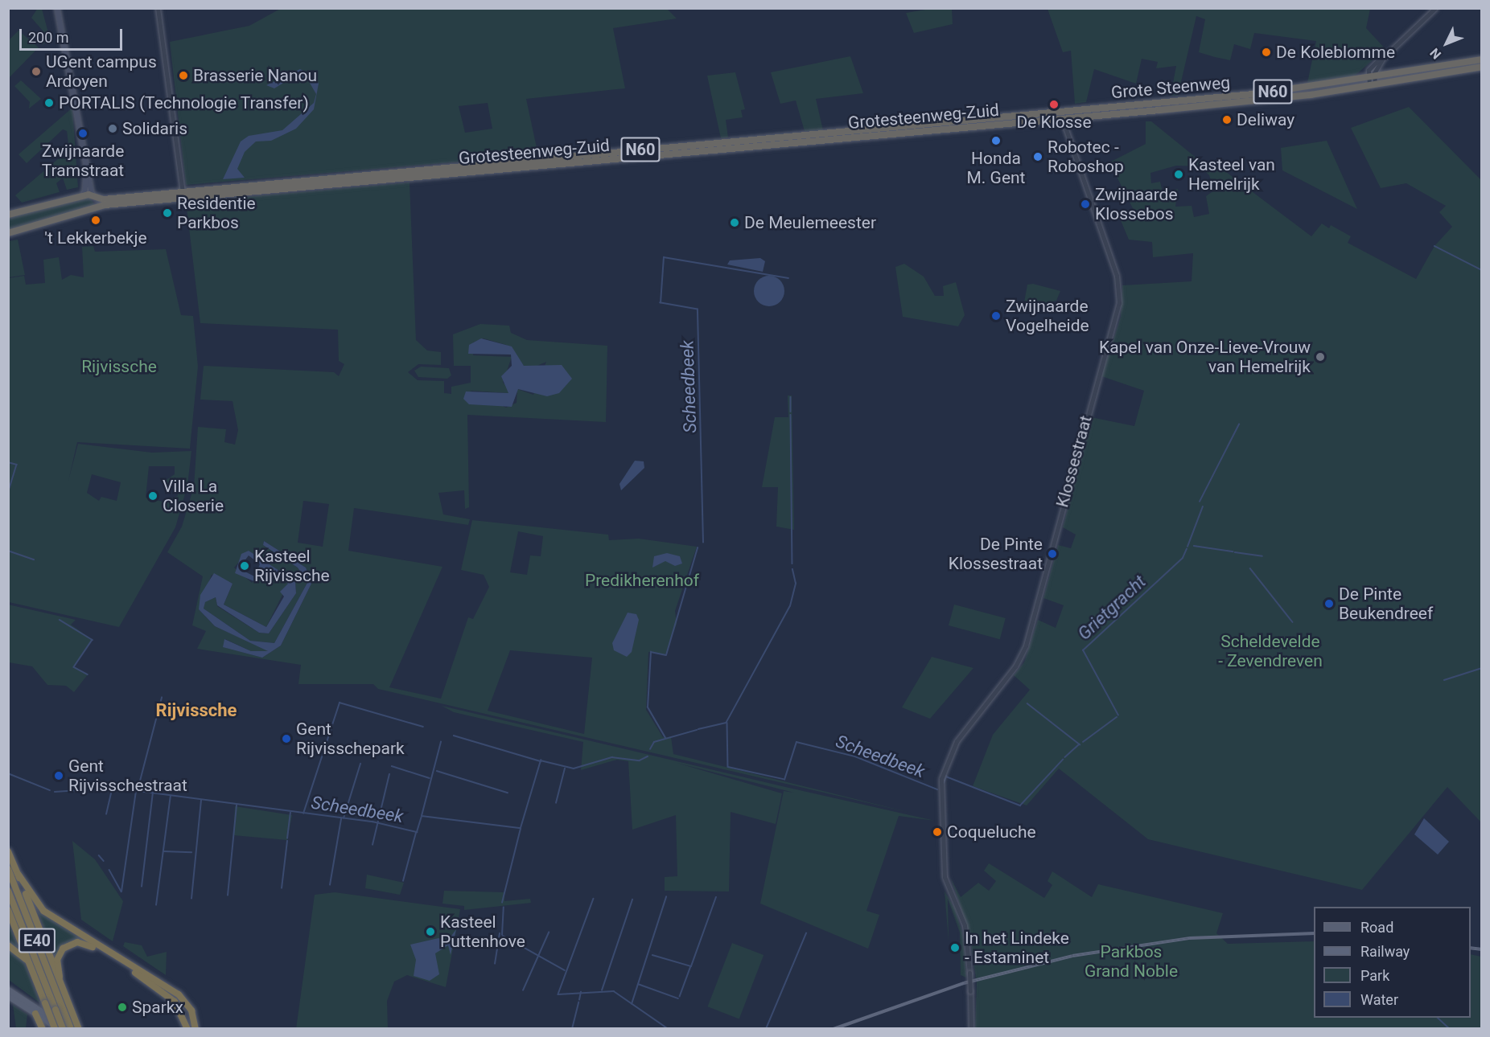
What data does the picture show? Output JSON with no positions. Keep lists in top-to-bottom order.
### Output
{
  "streets": {
    "highway": [
      "Grote Steenweg",
      "N60",
      "Grotesteenweg-Zuid",
      "E40"
    ],
    "street": ["Klossestraat"]
  },
  "crossings": [
    ["Grote Steenweg", "Grotesteenweg-Zuid"],
    ["Grote Steenweg", "Klossestraat"],
    ["N60", "Grotesteenweg-Zuid"],
    ["Grotesteenweg-Zuid", "Klossestraat"]
  ],
  "districts": ["Rijvissche"],
  "water": ["Scheedbeek", "Grietgracht"],
  "parks": [
    "Rijvissche",
    "Predikherenhof",
    "Scheldevelde - Zevendreven",
    "Parkbos Grand Noble"
  ],
  "places": [
    "De Koleblomme",
    "UGent campus Ardoyen",
    "Brasserie Nanou",
    "PORTALIS (Technologie Transfer)",
    "De Klosse",
    "Deliway",
    "Solidaris",
    "Zwijnaarde Tramstraat",
    "Honda M. Gent",
    "Robotec - Roboshop",
    "Kasteel van Hemelrijk",
    "Zwijnaarde Klossebos",
    "Residentie Parkbos",
    "'t Lekkerbekje",
    "De Meulemeester",
    "Zwijnaarde Vogelheide",
    "Kapel van Onze-Lieve-Vrouw van Hemelrijk",
    "Villa La Closerie",
    "De Pinte Klossestraat",
    "Kasteel Rijvissche",
    "De Pinte Beukendreef",
    "Gent Rijvisschepark",
    "Gent Rijvisschestraat",
    "Coqueluche",
    "Kasteel Puttenhove",
    "In het Lindeke - Estaminet",
    "Sparkx"
  ],
  "legend": [
    "Road",
    "Railway",
    "Park",
    "Water"
  ],
  "scale_bar": "200 m",
  "north": "bottom left"
}
